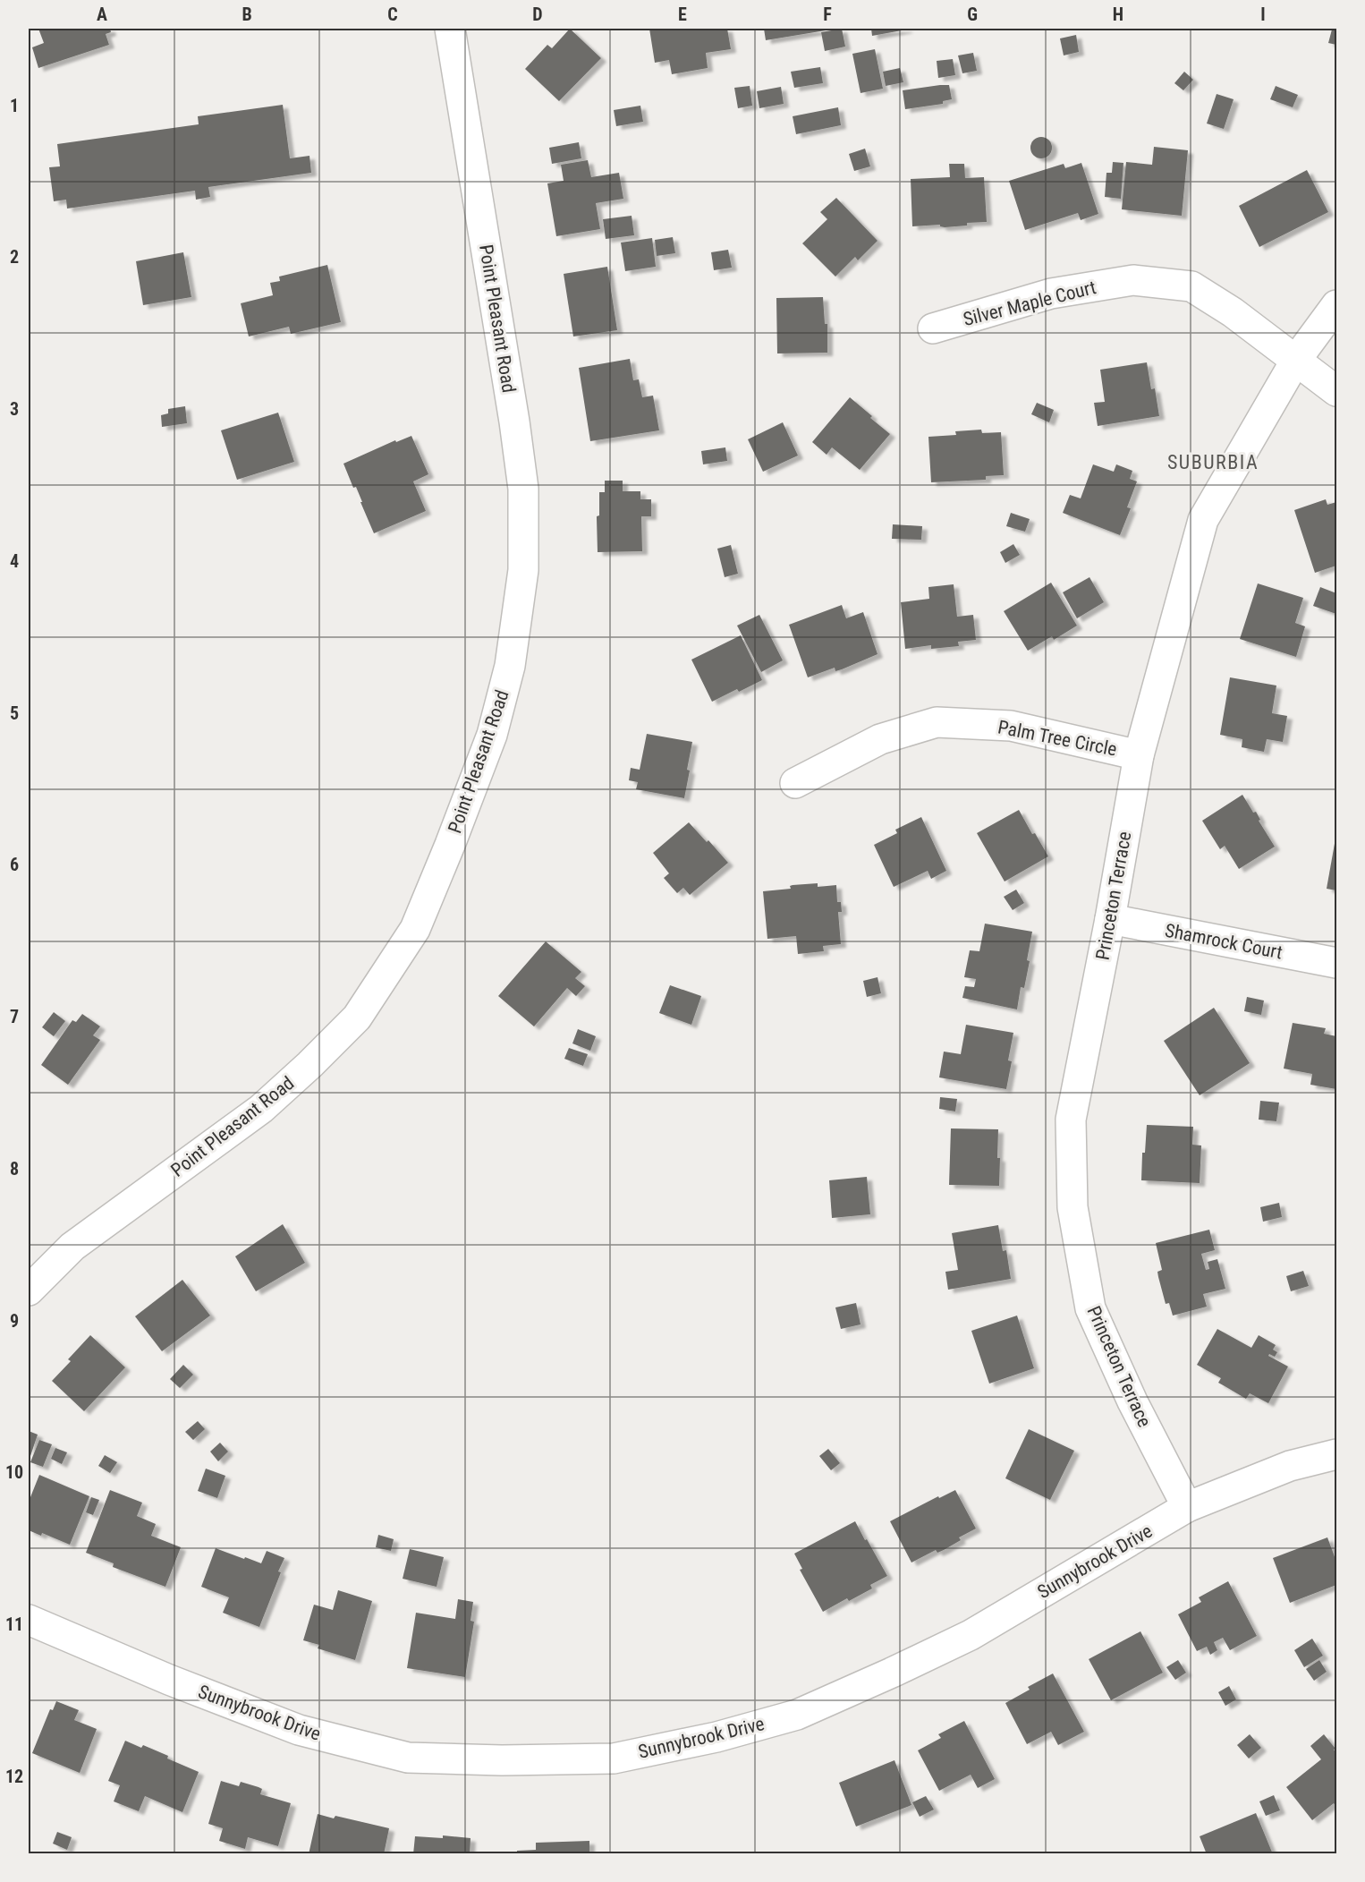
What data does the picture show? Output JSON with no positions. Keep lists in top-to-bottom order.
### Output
{
  "streets": {
    "street": [
      "Silver Maple Court",
      "Point Pleasant Road",
      "Palm Tree Circle",
      "Princeton Terrace",
      "Shamrock Court",
      "Sunnybrook Drive"
    ]
  },
  "crossings": [
    ["Silver Maple Court", "Princeton Terrace"],
    ["Palm Tree Circle", "Princeton Terrace"],
    ["Princeton Terrace", "Shamrock Court"],
    ["Princeton Terrace", "Sunnybrook Drive"]
  ],
  "districts": ["SUBURBIA"],
  "grid": {
    "columns": [
      "A",
      "B",
      "C",
      "D",
      "E",
      "F",
      "G",
      "H",
      "I"
    ],
    "rows": [
      "1",
      "2",
      "3",
      "4",
      "5",
      "6",
      "7",
      "8",
      "9",
      "10",
      "11",
      "12"
    ]
  }
}
